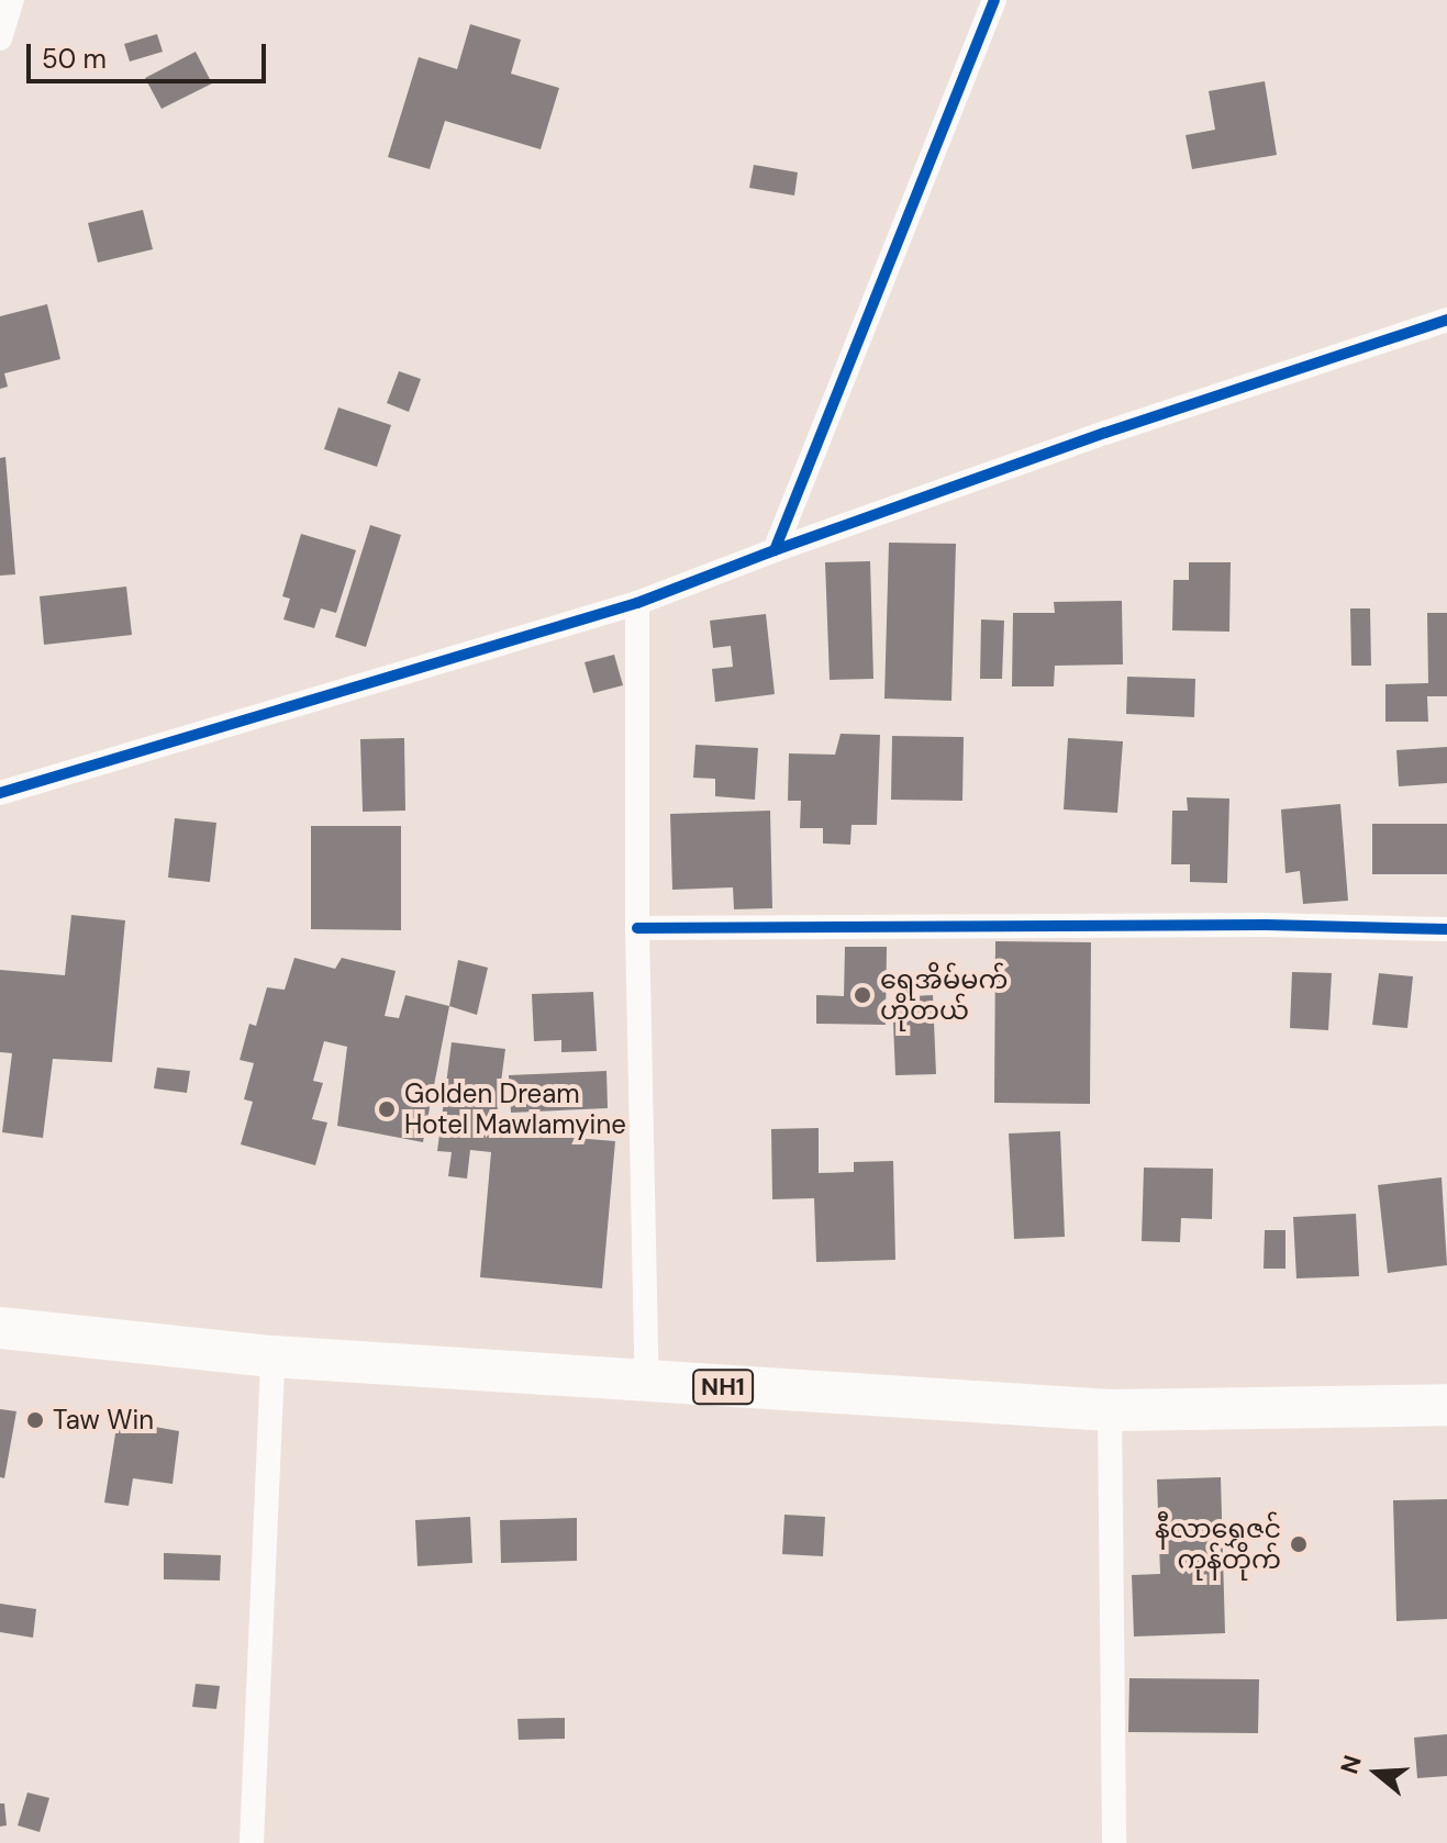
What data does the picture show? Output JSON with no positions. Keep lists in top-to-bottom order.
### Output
{
  "streets": {
    "highway": ["NH1"]
  },
  "places": [
    "ရွှေအိမ်မက် ဟိုတယ်",
    "Golden Dream Hotel Mawlamyine",
    "Taw Win",
    "နီလာရွှေဇင် ကုန်တိုက်"
  ],
  "scale_bar": "50 m",
  "north": "left"
}
